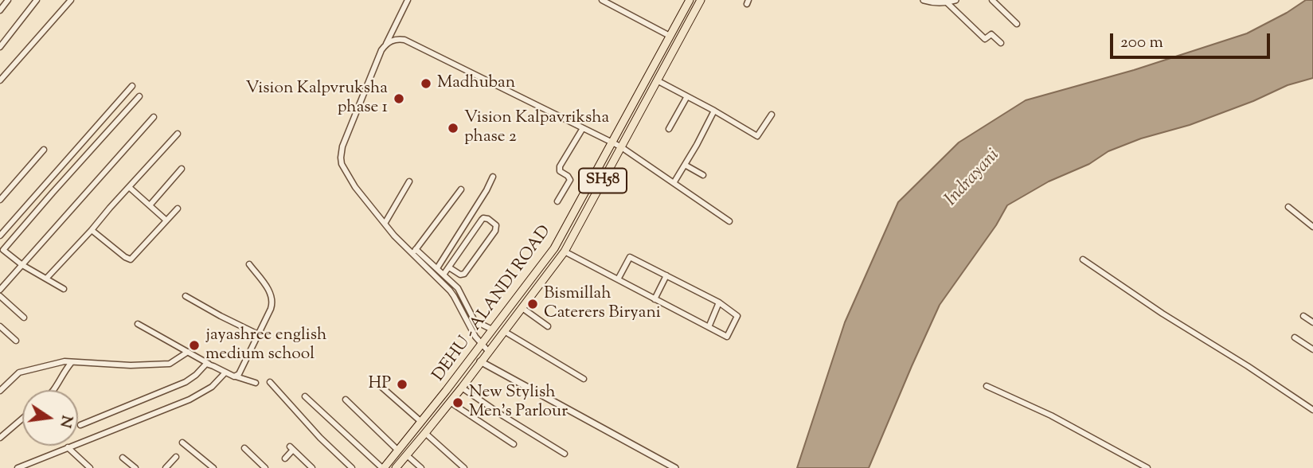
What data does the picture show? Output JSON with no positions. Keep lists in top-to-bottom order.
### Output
{
  "streets": {
    "main road": ["SH58", "DEHU - ALANDI ROAD"]
  },
  "water": ["Indrayani"],
  "places": [
    "Madhuban",
    "Vision Kalpvruksha phase 1",
    "Vision Kalpavriksha phase 2",
    "Bismillah Caterers Biryani",
    "jayashree english medium school",
    "HP",
    "New Stylish Men's Parlour"
  ],
  "scale_bar": "200 m",
  "north": "right"
}
